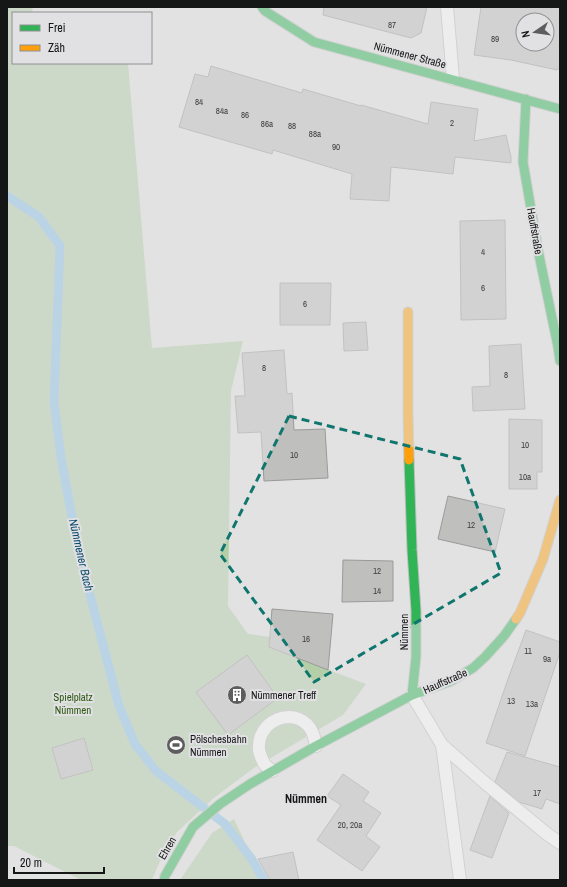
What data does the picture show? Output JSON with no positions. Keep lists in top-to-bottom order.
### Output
{
  "streets": {
    "street": [
      "Nümmener Straße",
      "Hauffstraße",
      "Nümmen",
      "Ehren"
    ]
  },
  "crossings": [
    ["Nümmener Straße", "Hauffstraße"],
    ["Hauffstraße", "Nümmen"]
  ],
  "districts": ["Nümmen"],
  "water": ["Nümmener Bach"],
  "parks": ["Spielplatz Nümmen"],
  "places": {
    "building": ["Nümmener Treff"],
    "sports": ["Pölschesbahn Nümmen"]
  },
  "house_numbers": [
    "87",
    "89",
    "84",
    "84a",
    "86",
    "2",
    "86a",
    "88",
    "88a",
    "90",
    "4",
    "6",
    "6",
    "8",
    "8",
    "10",
    "10",
    "10a",
    "12",
    "12",
    "14",
    "16",
    "11",
    "9a",
    "13",
    "13a",
    "17",
    "20, 20a"
  ],
  "legend": ["Frei", "Zäh"],
  "scale_bar": "20 m",
  "north": "left"
}
